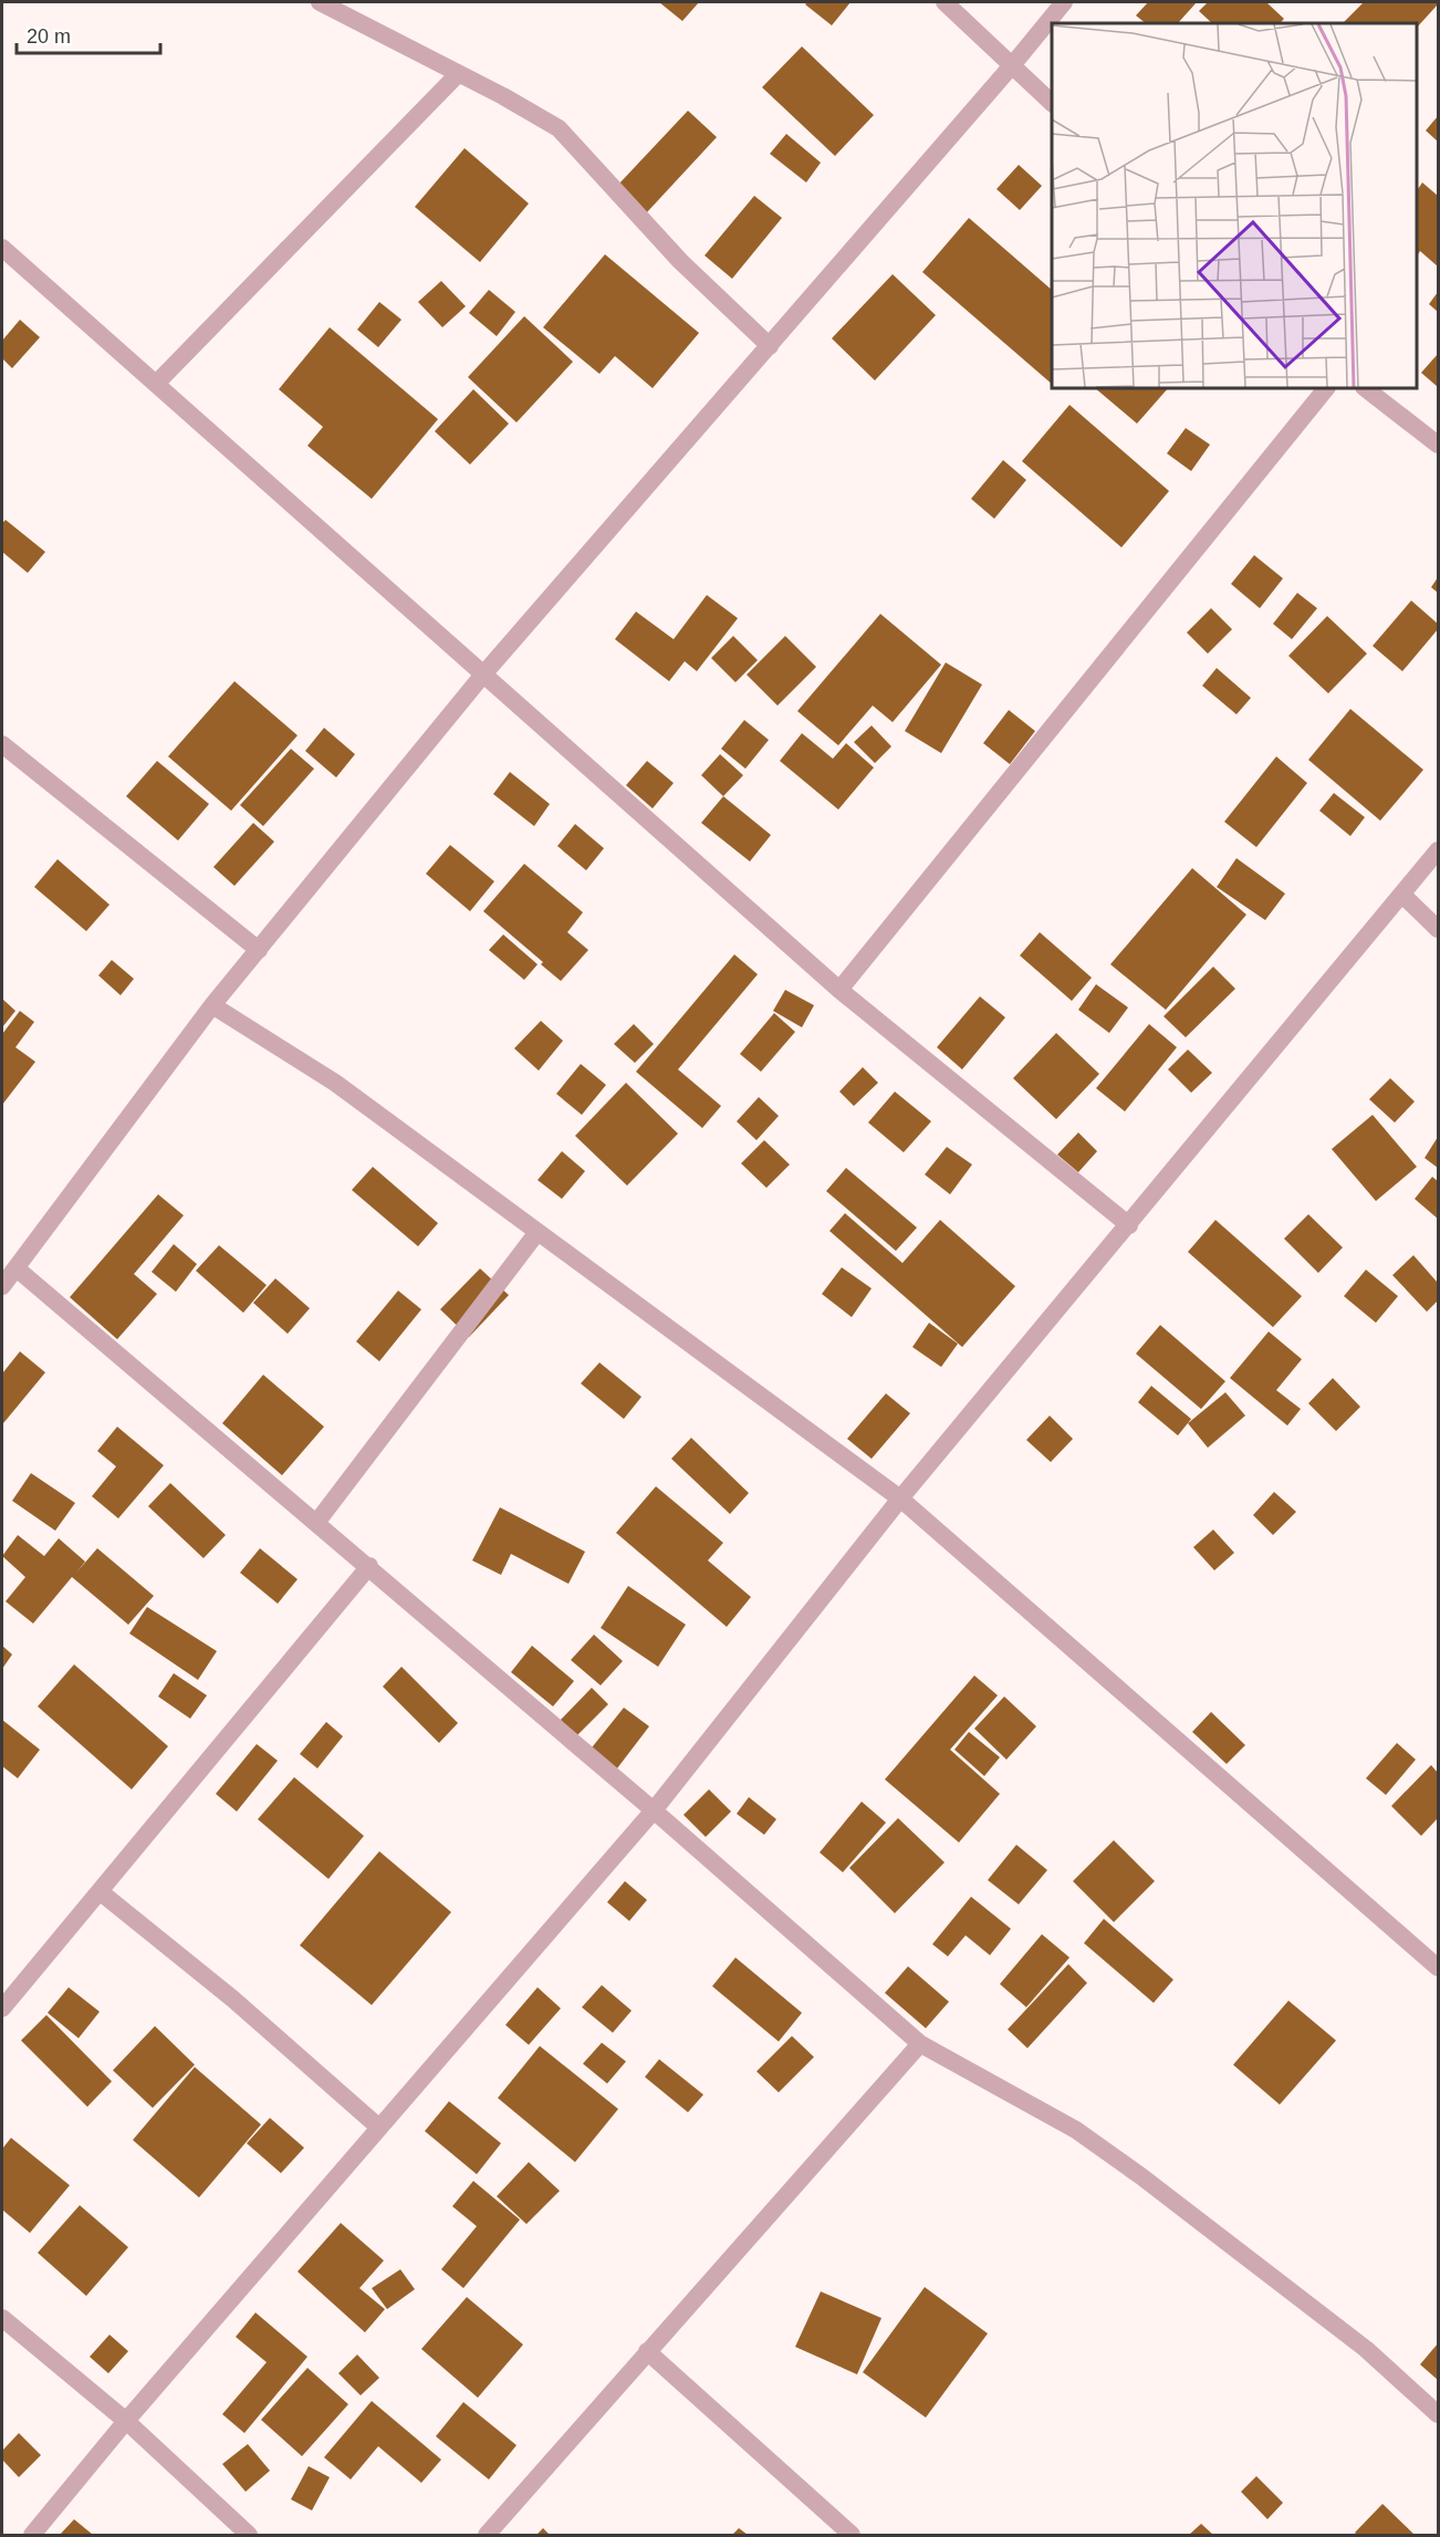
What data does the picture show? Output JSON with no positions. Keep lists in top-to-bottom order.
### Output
{
  "scale_bar": "20 m"
}
